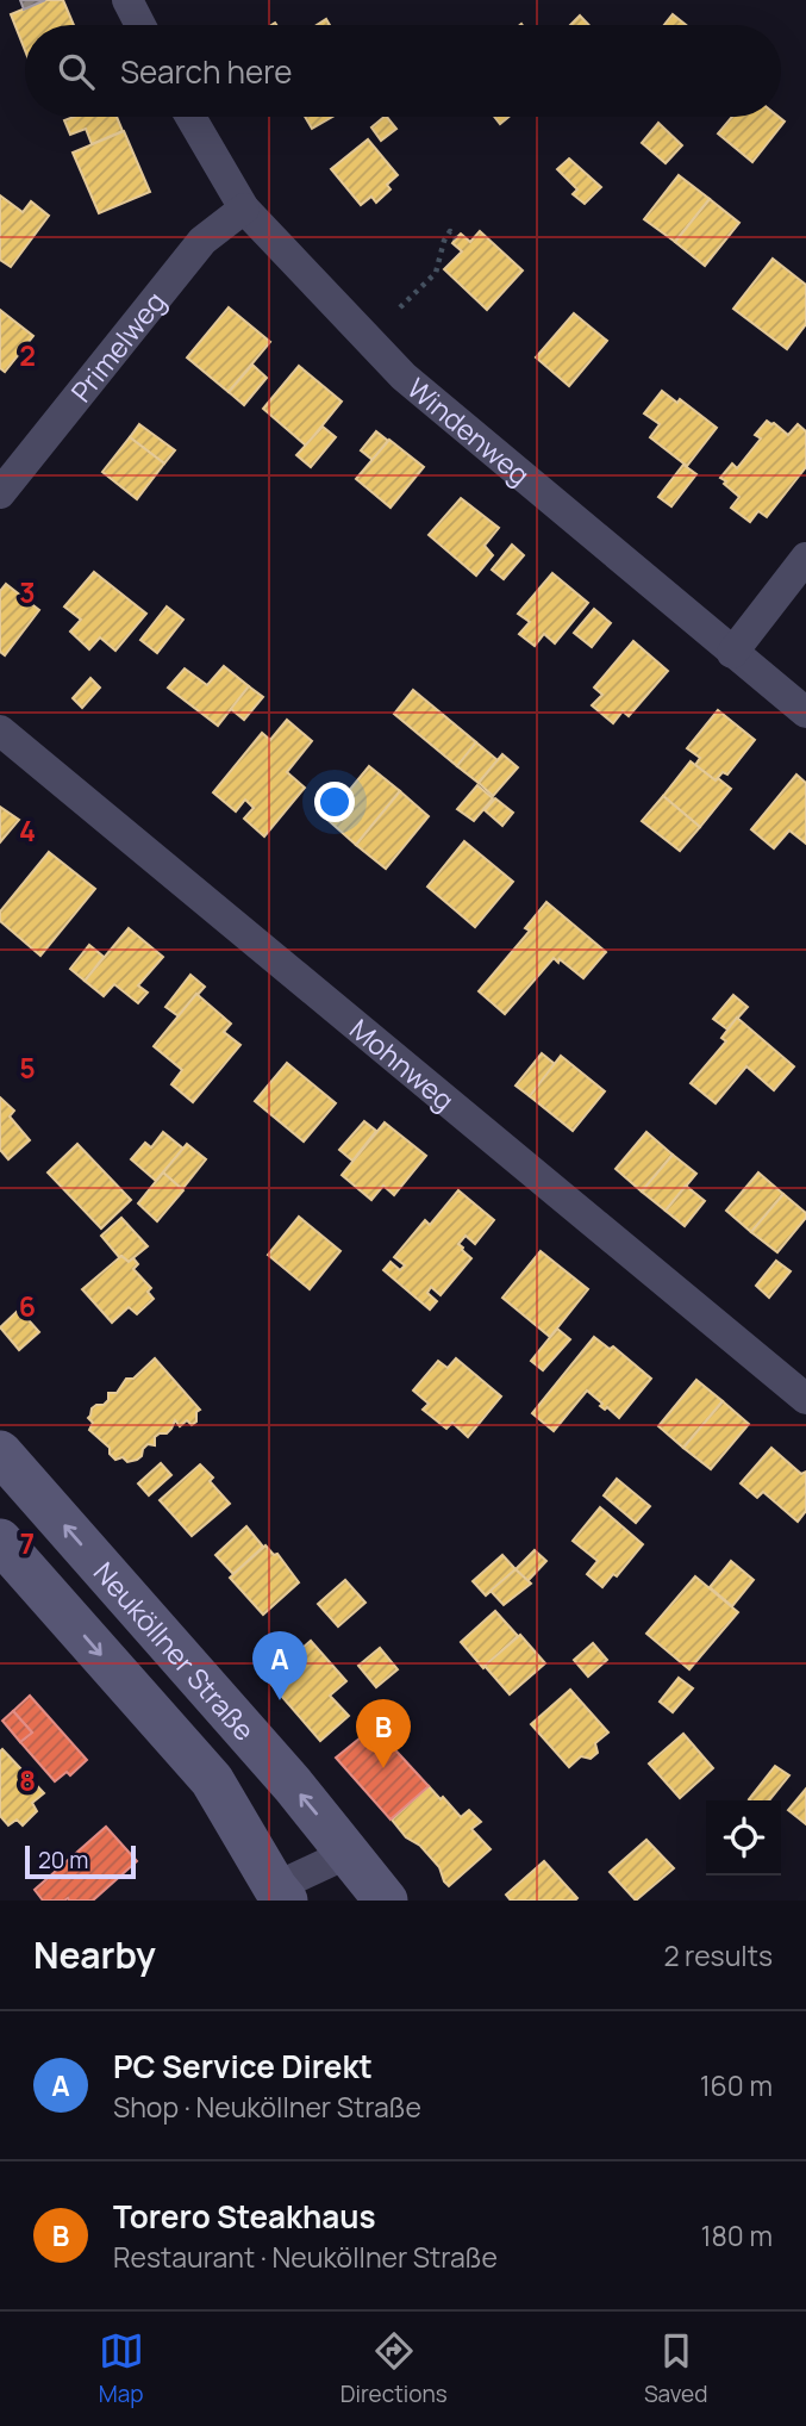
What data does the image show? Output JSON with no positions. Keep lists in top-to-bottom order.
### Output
{
  "streets": {
    "main road": ["Neuköllner Straße"],
    "street": ["Primelweg", "Windenweg", "Mohnweg"]
  },
  "crossings": [
    ["Primelweg", "Windenweg"]
  ],
  "scale_bar": "20 m",
  "page": {
    "search": "Search here",
    "pins": ["A", "B"],
    "scale": "20 m",
    "heading": ["Nearby", "2 results"],
    "list": [
      {
        "mark": "A",
        "name": "PC Service Direkt",
        "note": "Shop · Neuköllner Straße",
        "value": "160 m"
      },
      {
        "mark": "B",
        "name": "Torero Steakhaus",
        "note": "Restaurant · Neuköllner Straße",
        "value": "180 m"
      }
    ],
    "nav": ["Map", "Directions", "Saved"]
  },
  "grid": {
    "rows": [
      "2",
      "3",
      "4",
      "5",
      "6",
      "7",
      "8"
    ]
  }
}
